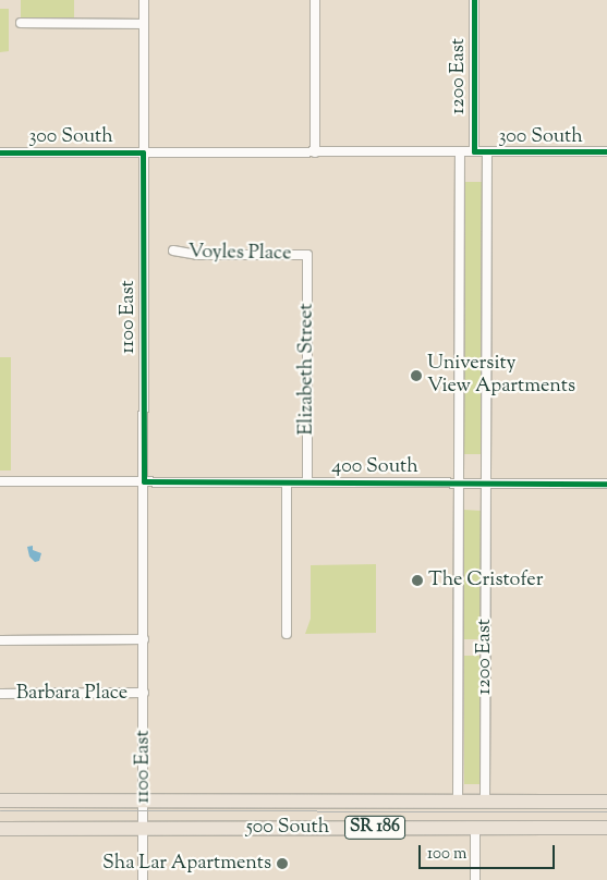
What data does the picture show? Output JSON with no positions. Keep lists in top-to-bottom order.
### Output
{
  "streets": {
    "main road": ["500 South", "SR 186"],
    "street": [
      "1200 East",
      "300 South",
      "Voyles Place",
      "1100 East",
      "Elizabeth Street",
      "400 South",
      "Barbara Place"
    ]
  },
  "crossings": [
    ["1200 East", "300 South"],
    ["1200 East", "400 South"],
    ["1200 East", "500 South"],
    ["300 South", "1100 East"],
    ["Voyles Place", "Elizabeth Street"],
    ["1100 East", "400 South"],
    ["1100 East", "Barbara Place"],
    ["1100 East", "500 South"],
    ["Elizabeth Street", "400 South"]
  ],
  "places": ["University View Apartments", "The Cristofer", "Sha Lar Apartments"],
  "scale_bar": "100 m"
}
